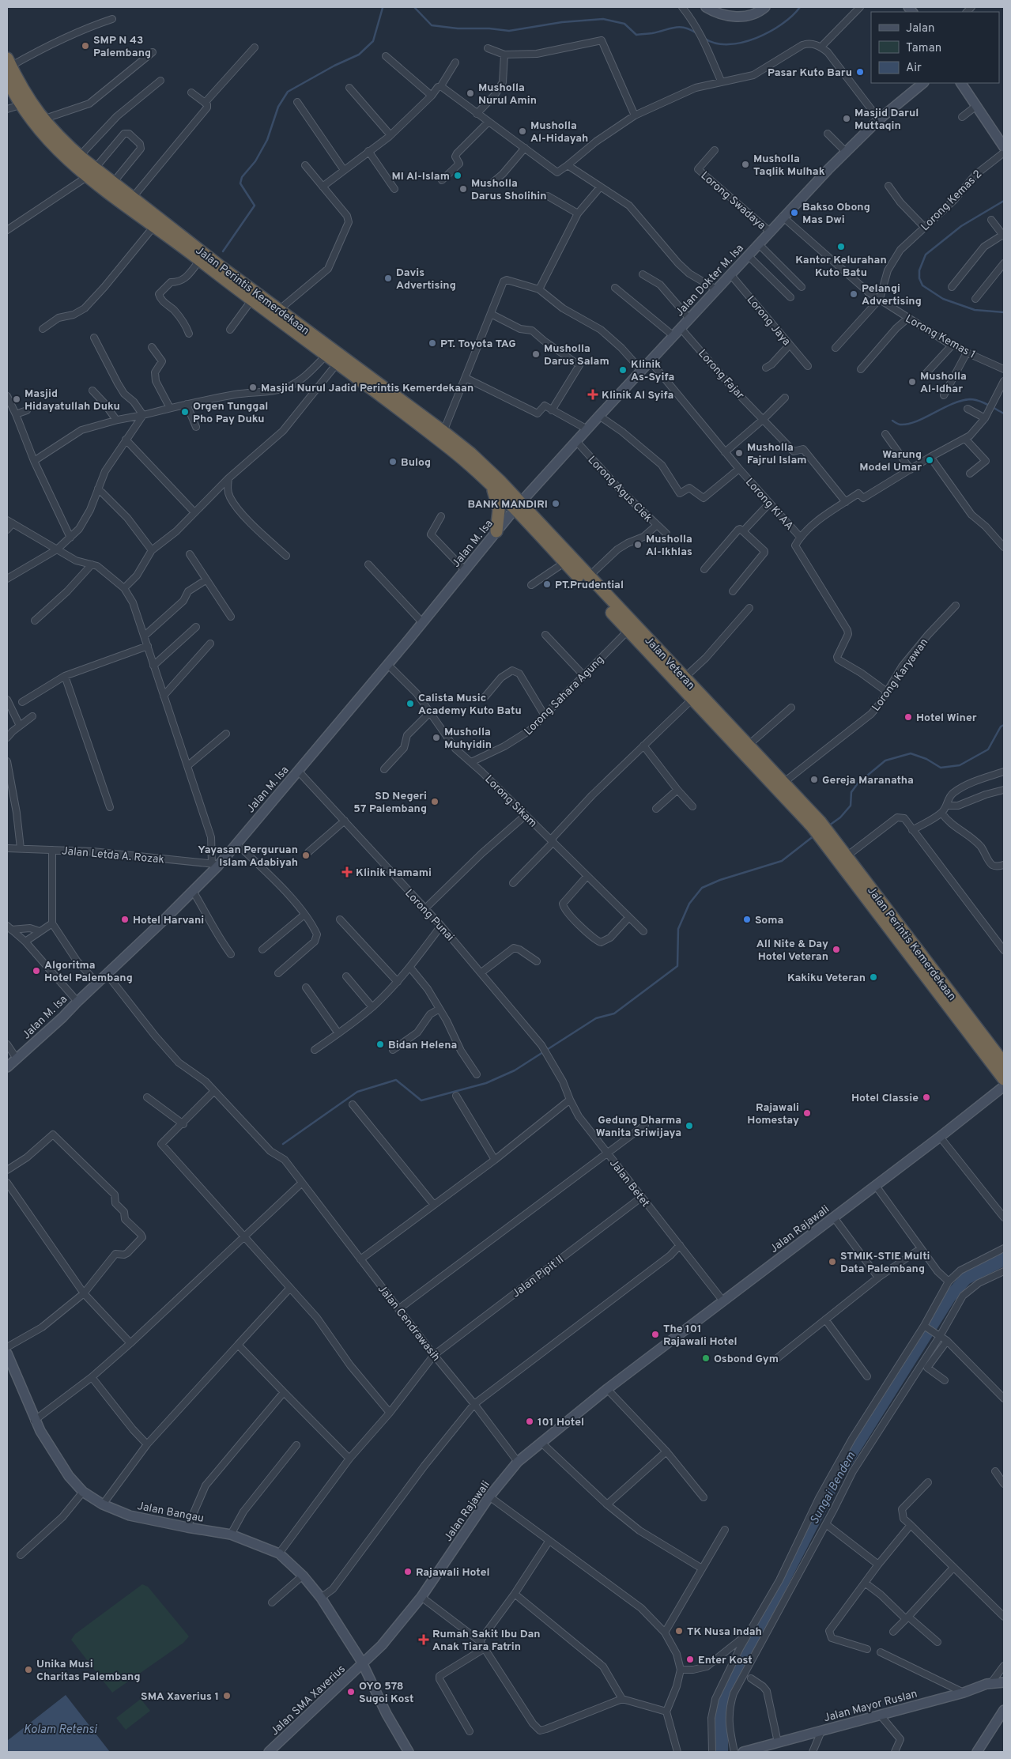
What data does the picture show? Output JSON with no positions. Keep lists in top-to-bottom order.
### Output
{
  "streets": {
    "highway": ["Jalan Perintis Kemerdekaan", "Jalan Veteran"],
    "street": [
      "Lorong Swadaya",
      "Lorong Kemas 2",
      "Jalan Dokter M. Isa",
      "Lorong Jaya",
      "Lorong Kemas 1",
      "Lorong Fajar",
      "Lorong Agus Ciek",
      "Lorong Ki AA",
      "Jalan M. Isa",
      "Lorong Karyawan",
      "Lorong Sahara Agung",
      "Lorong Sikam",
      "Jalan Letda A. Rozak",
      "Lorong Punai",
      "Jalan Betet",
      "Jalan Rajawali",
      "Jalan Pipit II",
      "Jalan Cendrawasih",
      "Jalan Bangau",
      "Jalan SMA Xaverius",
      "Jalan Mayor Ruslan"
    ]
  },
  "crossings": [
    ["Lorong Swadaya", "Jalan Dokter M. Isa"],
    ["Lorong Kemas 2", "Lorong Kemas 1"],
    ["Jalan Dokter M. Isa", "Jalan Perintis Kemerdekaan"],
    ["Jalan Dokter M. Isa", "Lorong Jaya"],
    ["Jalan Dokter M. Isa", "Lorong Kemas 1"],
    ["Jalan Dokter M. Isa", "Lorong Fajar"],
    ["Jalan Dokter M. Isa", "Lorong Agus Ciek"],
    ["Jalan Dokter M. Isa", "Lorong Ki AA"],
    ["Jalan Dokter M. Isa", "Jalan M. Isa"],
    ["Jalan Dokter M. Isa", "Jalan Veteran"],
    ["Jalan Perintis Kemerdekaan", "Jalan M. Isa"],
    ["Jalan Perintis Kemerdekaan", "Jalan Veteran"],
    ["Jalan M. Isa", "Jalan Veteran"],
    ["Jalan M. Isa", "Lorong Sikam"],
    ["Jalan M. Isa", "Jalan Letda A. Rozak"],
    ["Jalan M. Isa", "Lorong Punai"],
    ["Jalan M. Isa", "Jalan Cendrawasih"],
    ["Jalan Veteran", "Lorong Karyawan"],
    ["Jalan Veteran", "Lorong Sahara Agung"],
    ["Lorong Sahara Agung", "Lorong Sikam"],
    ["Lorong Punai", "Jalan Betet"],
    ["Jalan Betet", "Jalan Rajawali"],
    ["Jalan Betet", "Jalan Pipit II"],
    ["Jalan Rajawali", "Jalan Cendrawasih"],
    ["Jalan Rajawali", "Jalan SMA Xaverius"],
    ["Jalan Pipit II", "Jalan Cendrawasih"],
    ["Jalan Pipit II", "Jalan Bangau"],
    ["Jalan Bangau", "Jalan SMA Xaverius"]
  ],
  "water": ["Sungai Bendem", "Kolam Retensi"],
  "places": {
    "other": [
      "SMP N 43 Palembang",
      "Pasar Kuto Baru",
      "Musholla Nurul Amin",
      "Masjid Darul Muttaqin",
      "Musholla Al-Hidayah",
      "Musholla Taqlik Mulhak",
      "MI Al-Islam",
      "Musholla Darus Sholihin",
      "Bakso Obong Mas Dwi",
      "Kantor Kelurahan Kuto Batu",
      "Davis Advertising",
      "Pelangi Advertising",
      "PT. Toyota TAG",
      "Musholla Darus Salam",
      "Klinik As-Syifa",
      "Musholla Al-Idhar",
      "Masjid Nurul Jadid Perintis Kemerdekaan",
      "Masjid Hidayatullah Duku",
      "Orgen Tunggal Pho Pay Duku",
      "Musholla Fajrul Islam",
      "Warung Model Umar",
      "Bulog",
      "BANK MANDIRI",
      "Musholla Al-Ikhlas",
      "PT.Prudential",
      "Calista Music Academy Kuto Batu",
      "Hotel Winer",
      "Musholla Muhyidin",
      "Gereja Maranatha",
      "SD Negeri 57 Palembang",
      "Yayasan Perguruan Islam Adabiyah",
      "Hotel Harvani",
      "Soma",
      "All Nite & Day Hotel Veteran",
      "Algoritma Hotel Palembang",
      "Kakiku Veteran",
      "Bidan Helena",
      "Hotel Classie",
      "Rajawali Homestay",
      "Gedung Dharma Wanita Sriwijaya",
      "STMIK-STIE Multi Data Palembang",
      "The 101 Rajawali Hotel",
      "Osbond Gym",
      "101 Hotel",
      "Rajawali Hotel",
      "TK Nusa Indah",
      "Enter Kost",
      "Unika Musi Charitas Palembang",
      "OYO 578 Sugoi Kost",
      "SMA Xaverius 1"
    ],
    "health": ["Klinik Al Syifa", "Klinik Hamami", "Rumah Sakit Ibu Dan Anak Tiara Fatrin"]
  },
  "legend": ["Jalan", "Taman", "Air"]
}
